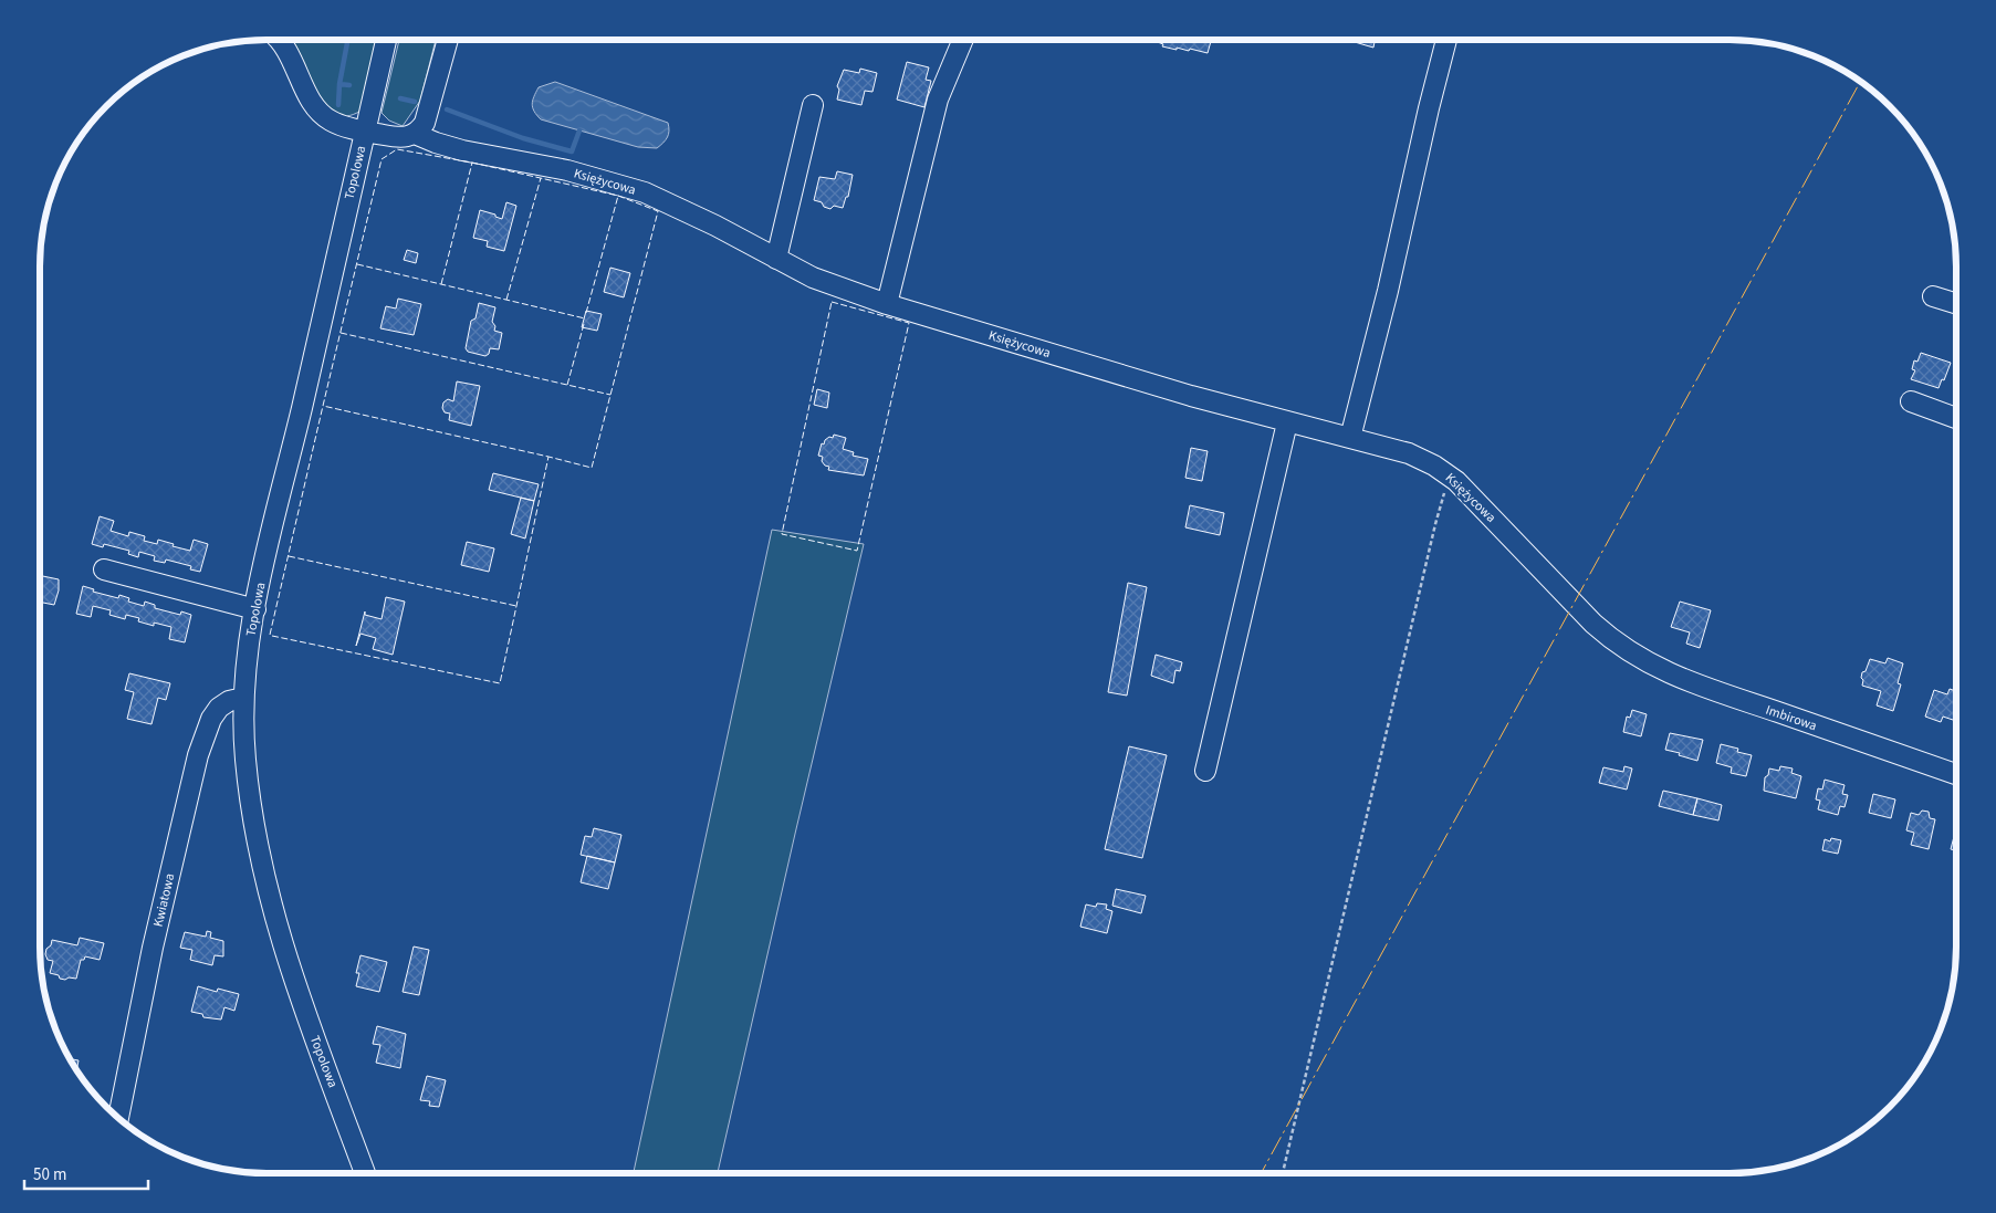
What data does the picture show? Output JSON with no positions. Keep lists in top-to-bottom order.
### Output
{
  "streets": {
    "street": [
      "Topolowa",
      "Księżycowa",
      "Imbirowa",
      "Kwiatowa"
    ]
  },
  "crossings": [
    ["Topolowa", "Księżycowa"],
    ["Topolowa", "Kwiatowa"],
    ["Księżycowa", "Imbirowa"]
  ],
  "scale_bar": "50 m"
}
